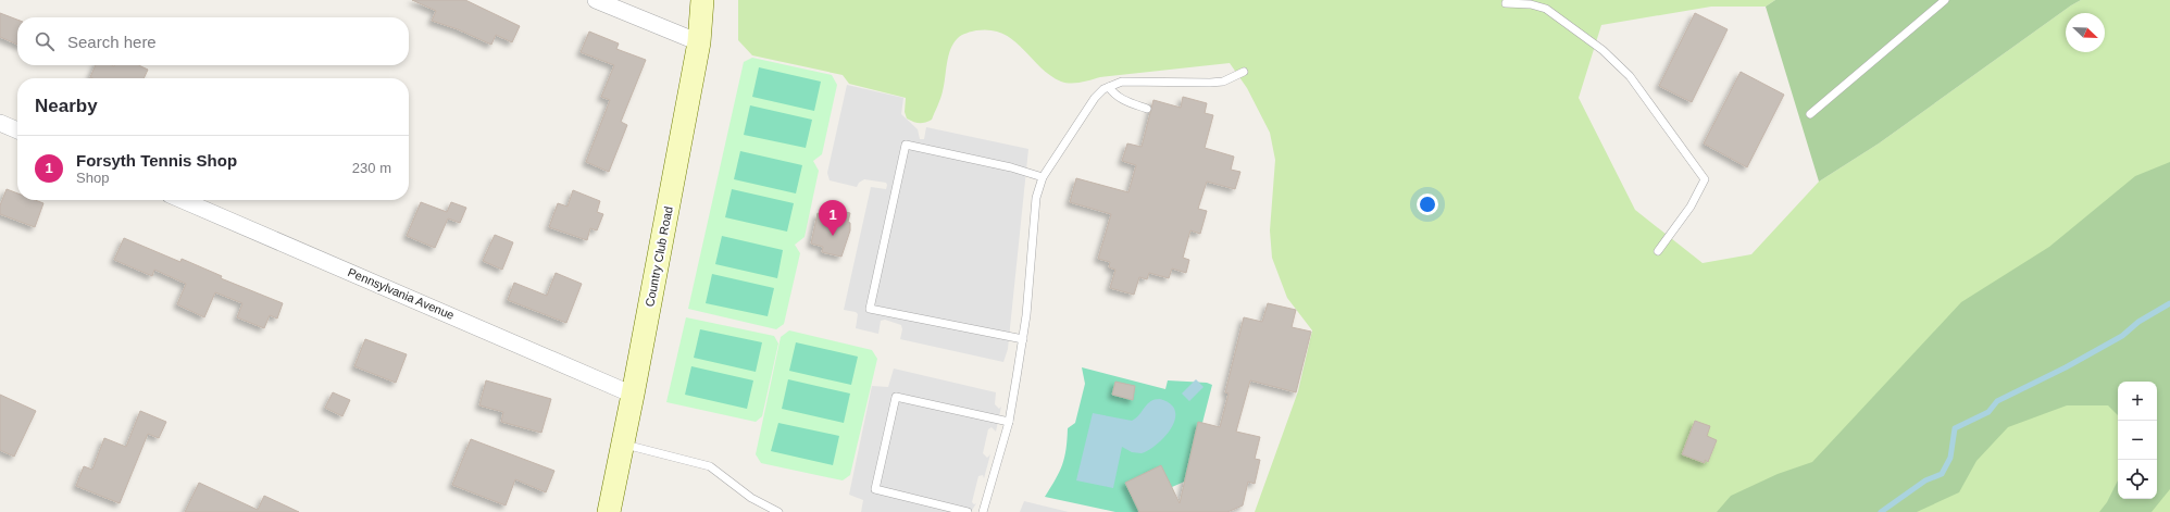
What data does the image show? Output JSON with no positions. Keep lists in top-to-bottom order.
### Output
{
  "streets": {
    "main road": ["Country Club Road"],
    "street": ["Pennsylvania Avenue"]
  },
  "crossings": [
    ["Country Club Road", "Pennsylvania Avenue"]
  ],
  "north": "bottom right",
  "page": {
    "search": "Search here",
    "heading": "Nearby",
    "list": [
      {
        "mark": "1",
        "name": "Forsyth Tennis Shop",
        "note": "Shop",
        "value": "230 m"
      }
    ],
    "pins": "1",
    "map_buttons": ["+", "−"]
  }
}
